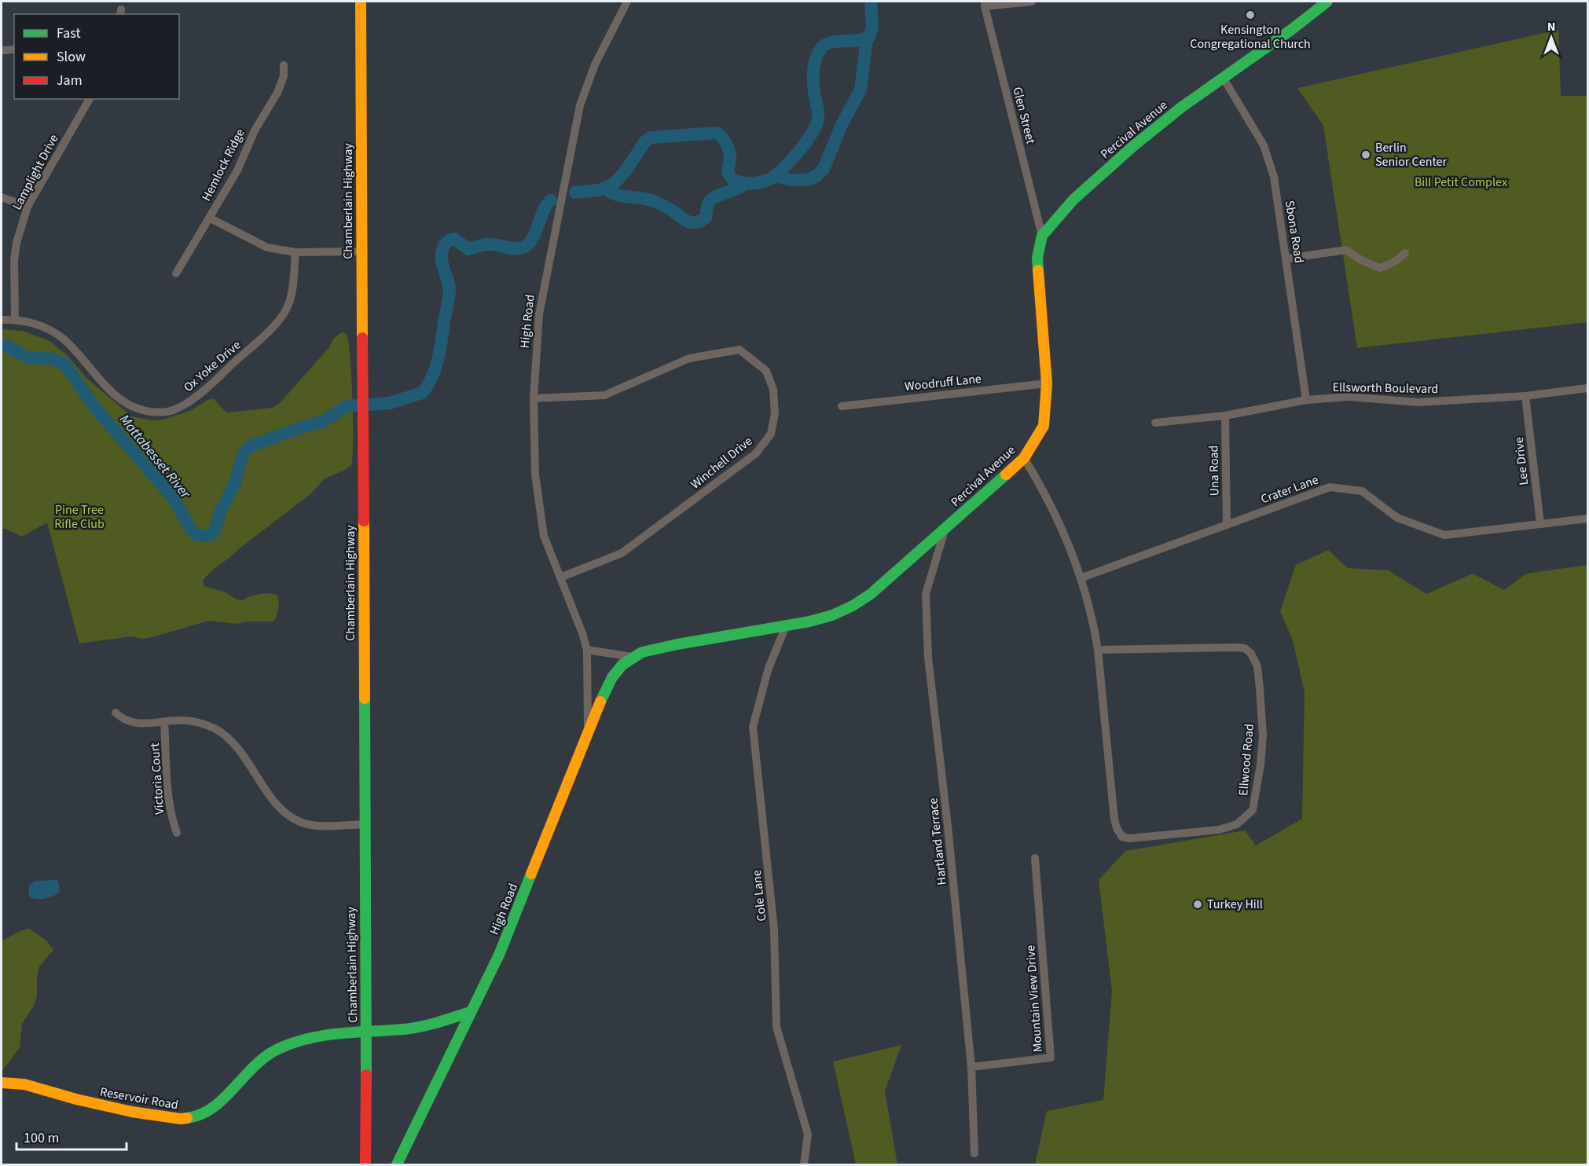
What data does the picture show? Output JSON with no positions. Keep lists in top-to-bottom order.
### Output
{
  "streets": {
    "main road": [
      "Percival Avenue",
      "Chamberlain Highway",
      "High Road",
      "Reservoir Road"
    ],
    "street": [
      "Glen Street",
      "Hemlock Ridge",
      "Lamplight Drive",
      "Sbona Road",
      "Ox Yoke Drive",
      "Woodruff Lane",
      "Ellsworth Boulevard",
      "Lee Drive",
      "Winchell Drive",
      "Una Road",
      "Crater Lane",
      "Ellwood Road",
      "Victoria Court",
      "Hartland Terrace",
      "Cole Lane",
      "Mountain View Drive"
    ]
  },
  "crossings": [
    ["Glen Street", "Percival Avenue"],
    ["Percival Avenue", "Sbona Road"],
    ["Percival Avenue", "High Road"],
    ["Percival Avenue", "Woodruff Lane"],
    ["Percival Avenue", "Ellwood Road"],
    ["Percival Avenue", "Hartland Terrace"],
    ["Percival Avenue", "Cole Lane"],
    ["Lamplight Drive", "Ox Yoke Drive"],
    ["Chamberlain Highway", "Reservoir Road"],
    ["Sbona Road", "Ellsworth Boulevard"],
    ["High Road", "Winchell Drive"],
    ["High Road", "Reservoir Road"],
    ["Ellsworth Boulevard", "Lee Drive"],
    ["Ellsworth Boulevard", "Una Road"],
    ["Lee Drive", "Crater Lane"],
    ["Una Road", "Crater Lane"],
    ["Crater Lane", "Ellwood Road"],
    ["Hartland Terrace", "Mountain View Drive"]
  ],
  "water": ["Mattabesset River"],
  "parks": ["Bill Petit Complex", "Pine Tree Rifle Club"],
  "places": ["Kensington Congregational Church", "Berlin Senior Center", "Turkey Hill"],
  "legend": ["Fast", "Slow", "Jam"],
  "scale_bar": "100 m",
  "north": "top"
}
